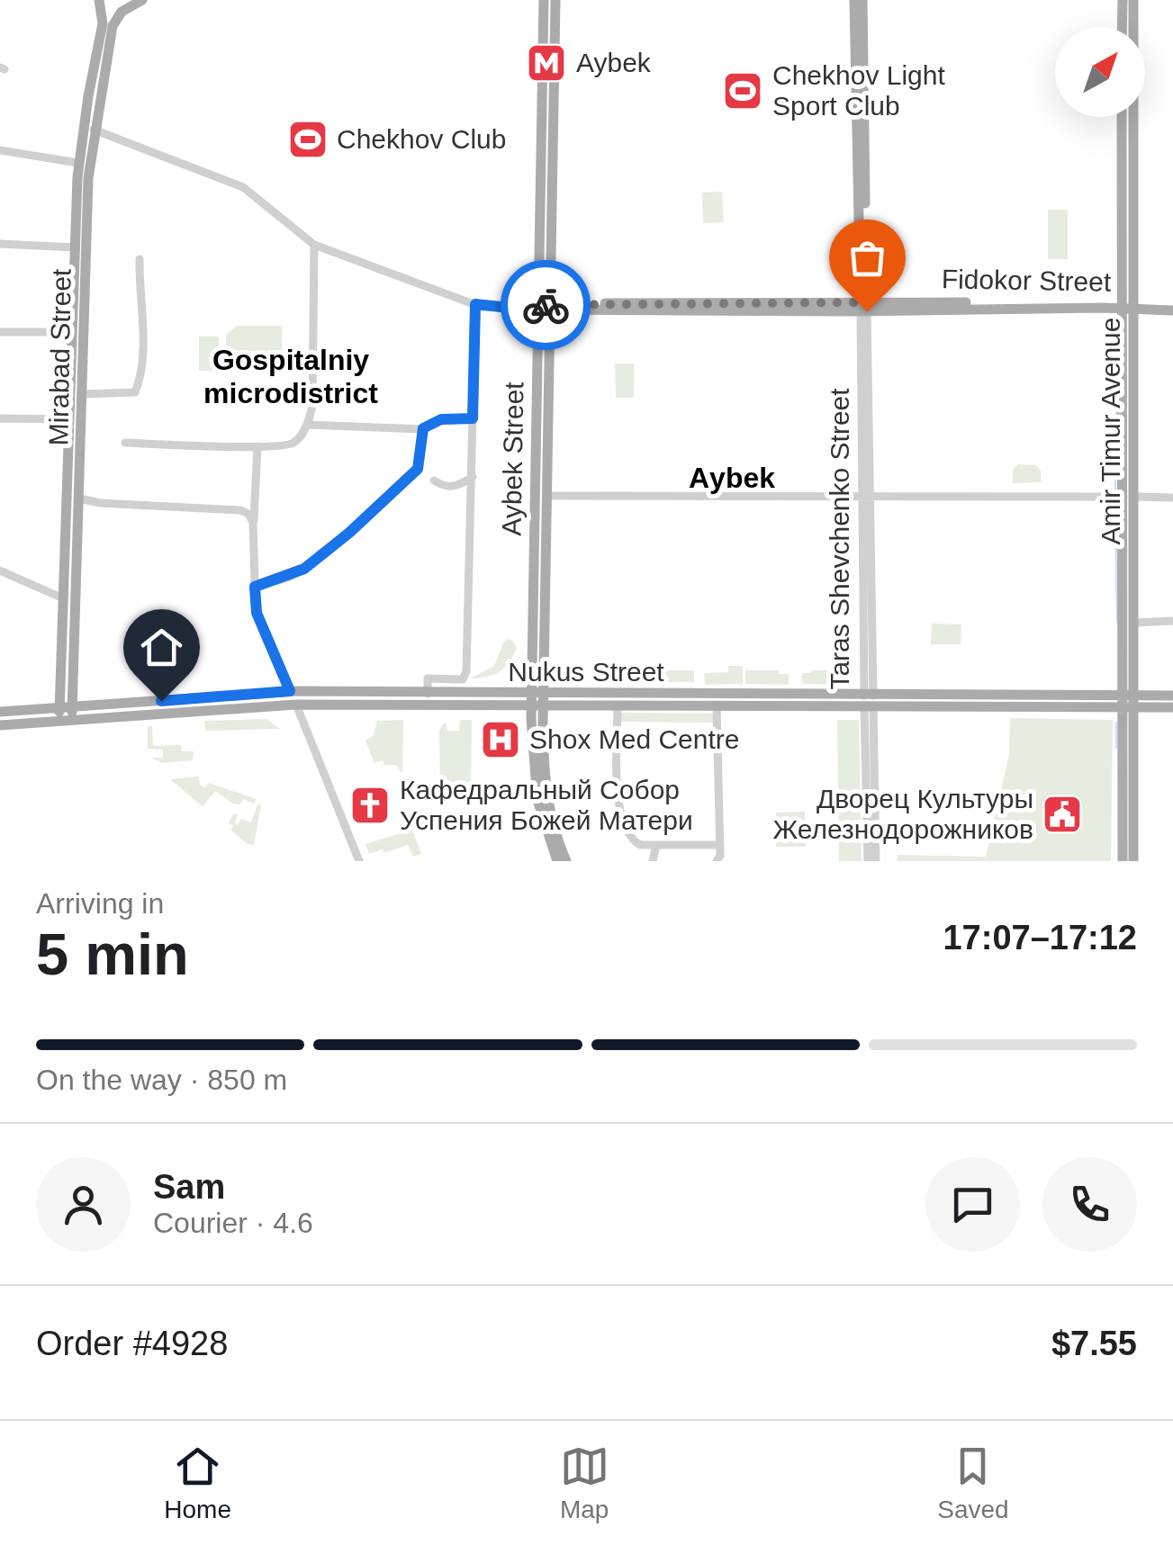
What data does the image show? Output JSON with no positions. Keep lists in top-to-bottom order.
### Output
{
  "streets": {
    "main road": [
      "Fidokor Street",
      "Mirabad Street",
      "Amir Timur Avenue",
      "Aybek Street",
      "Taras Shevchenko Street",
      "Nukus Street"
    ]
  },
  "crossings": [
    ["Fidokor Street", "Mirabad Street"],
    ["Fidokor Street", "Amir Timur Avenue"],
    ["Fidokor Street", "Aybek Street"],
    ["Fidokor Street", "Taras Shevchenko Street"],
    ["Mirabad Street", "Nukus Street"],
    ["Aybek Street", "Nukus Street"],
    ["Taras Shevchenko Street", "Nukus Street"]
  ],
  "districts": ["Gospitalniy microdistrict", "Аybek"],
  "places": {
    "metro station": ["Aybek"],
    "sports": ["Chekhov Light Sport Club", "Chekhov Club"],
    "hospital": ["Shox Med Centre"],
    "church": ["Кафедральный Собор Успения Божeй Матери"],
    "public building": ["Дворец Культуры Железнодорожников"]
  },
  "north": "top right",
  "page": {
    "heading": ["5 min", "Arriving in", "17:07–17:12"],
    "panel": [
      "Sam",
      "Courier · 4.6",
      "Order #4928",
      "$7.55"
    ],
    "bar": "On the way · 850 m",
    "tabs": ["Home", "Map", "Saved"]
  }
}
